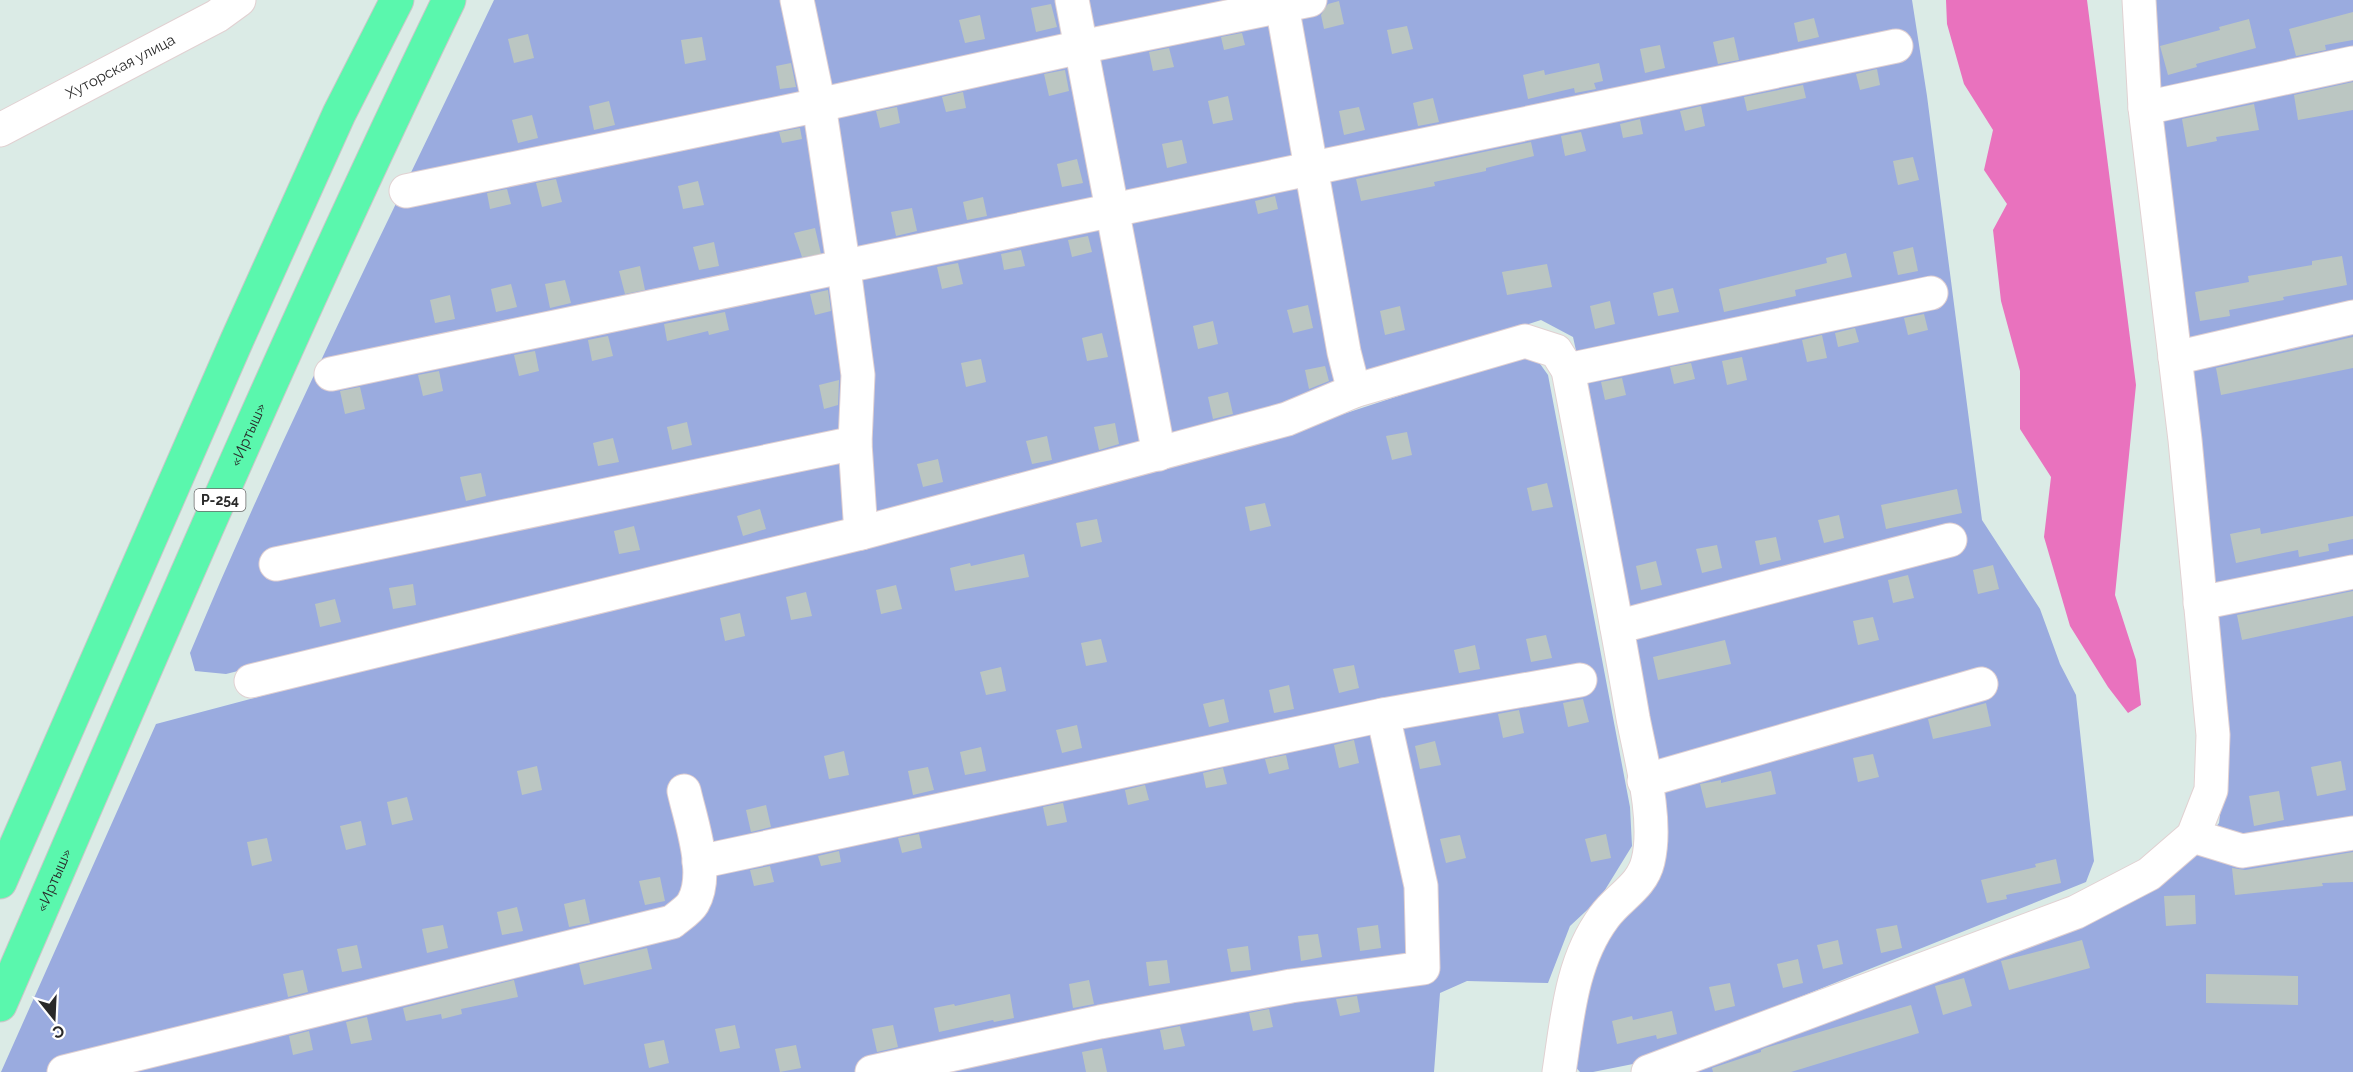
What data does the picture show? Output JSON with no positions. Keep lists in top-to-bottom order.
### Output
{
  "streets": {
    "highway": ["«Иртыш»", "Р-254"],
    "street": ["Хуторская улица"]
  },
  "north": "bottom"
}
